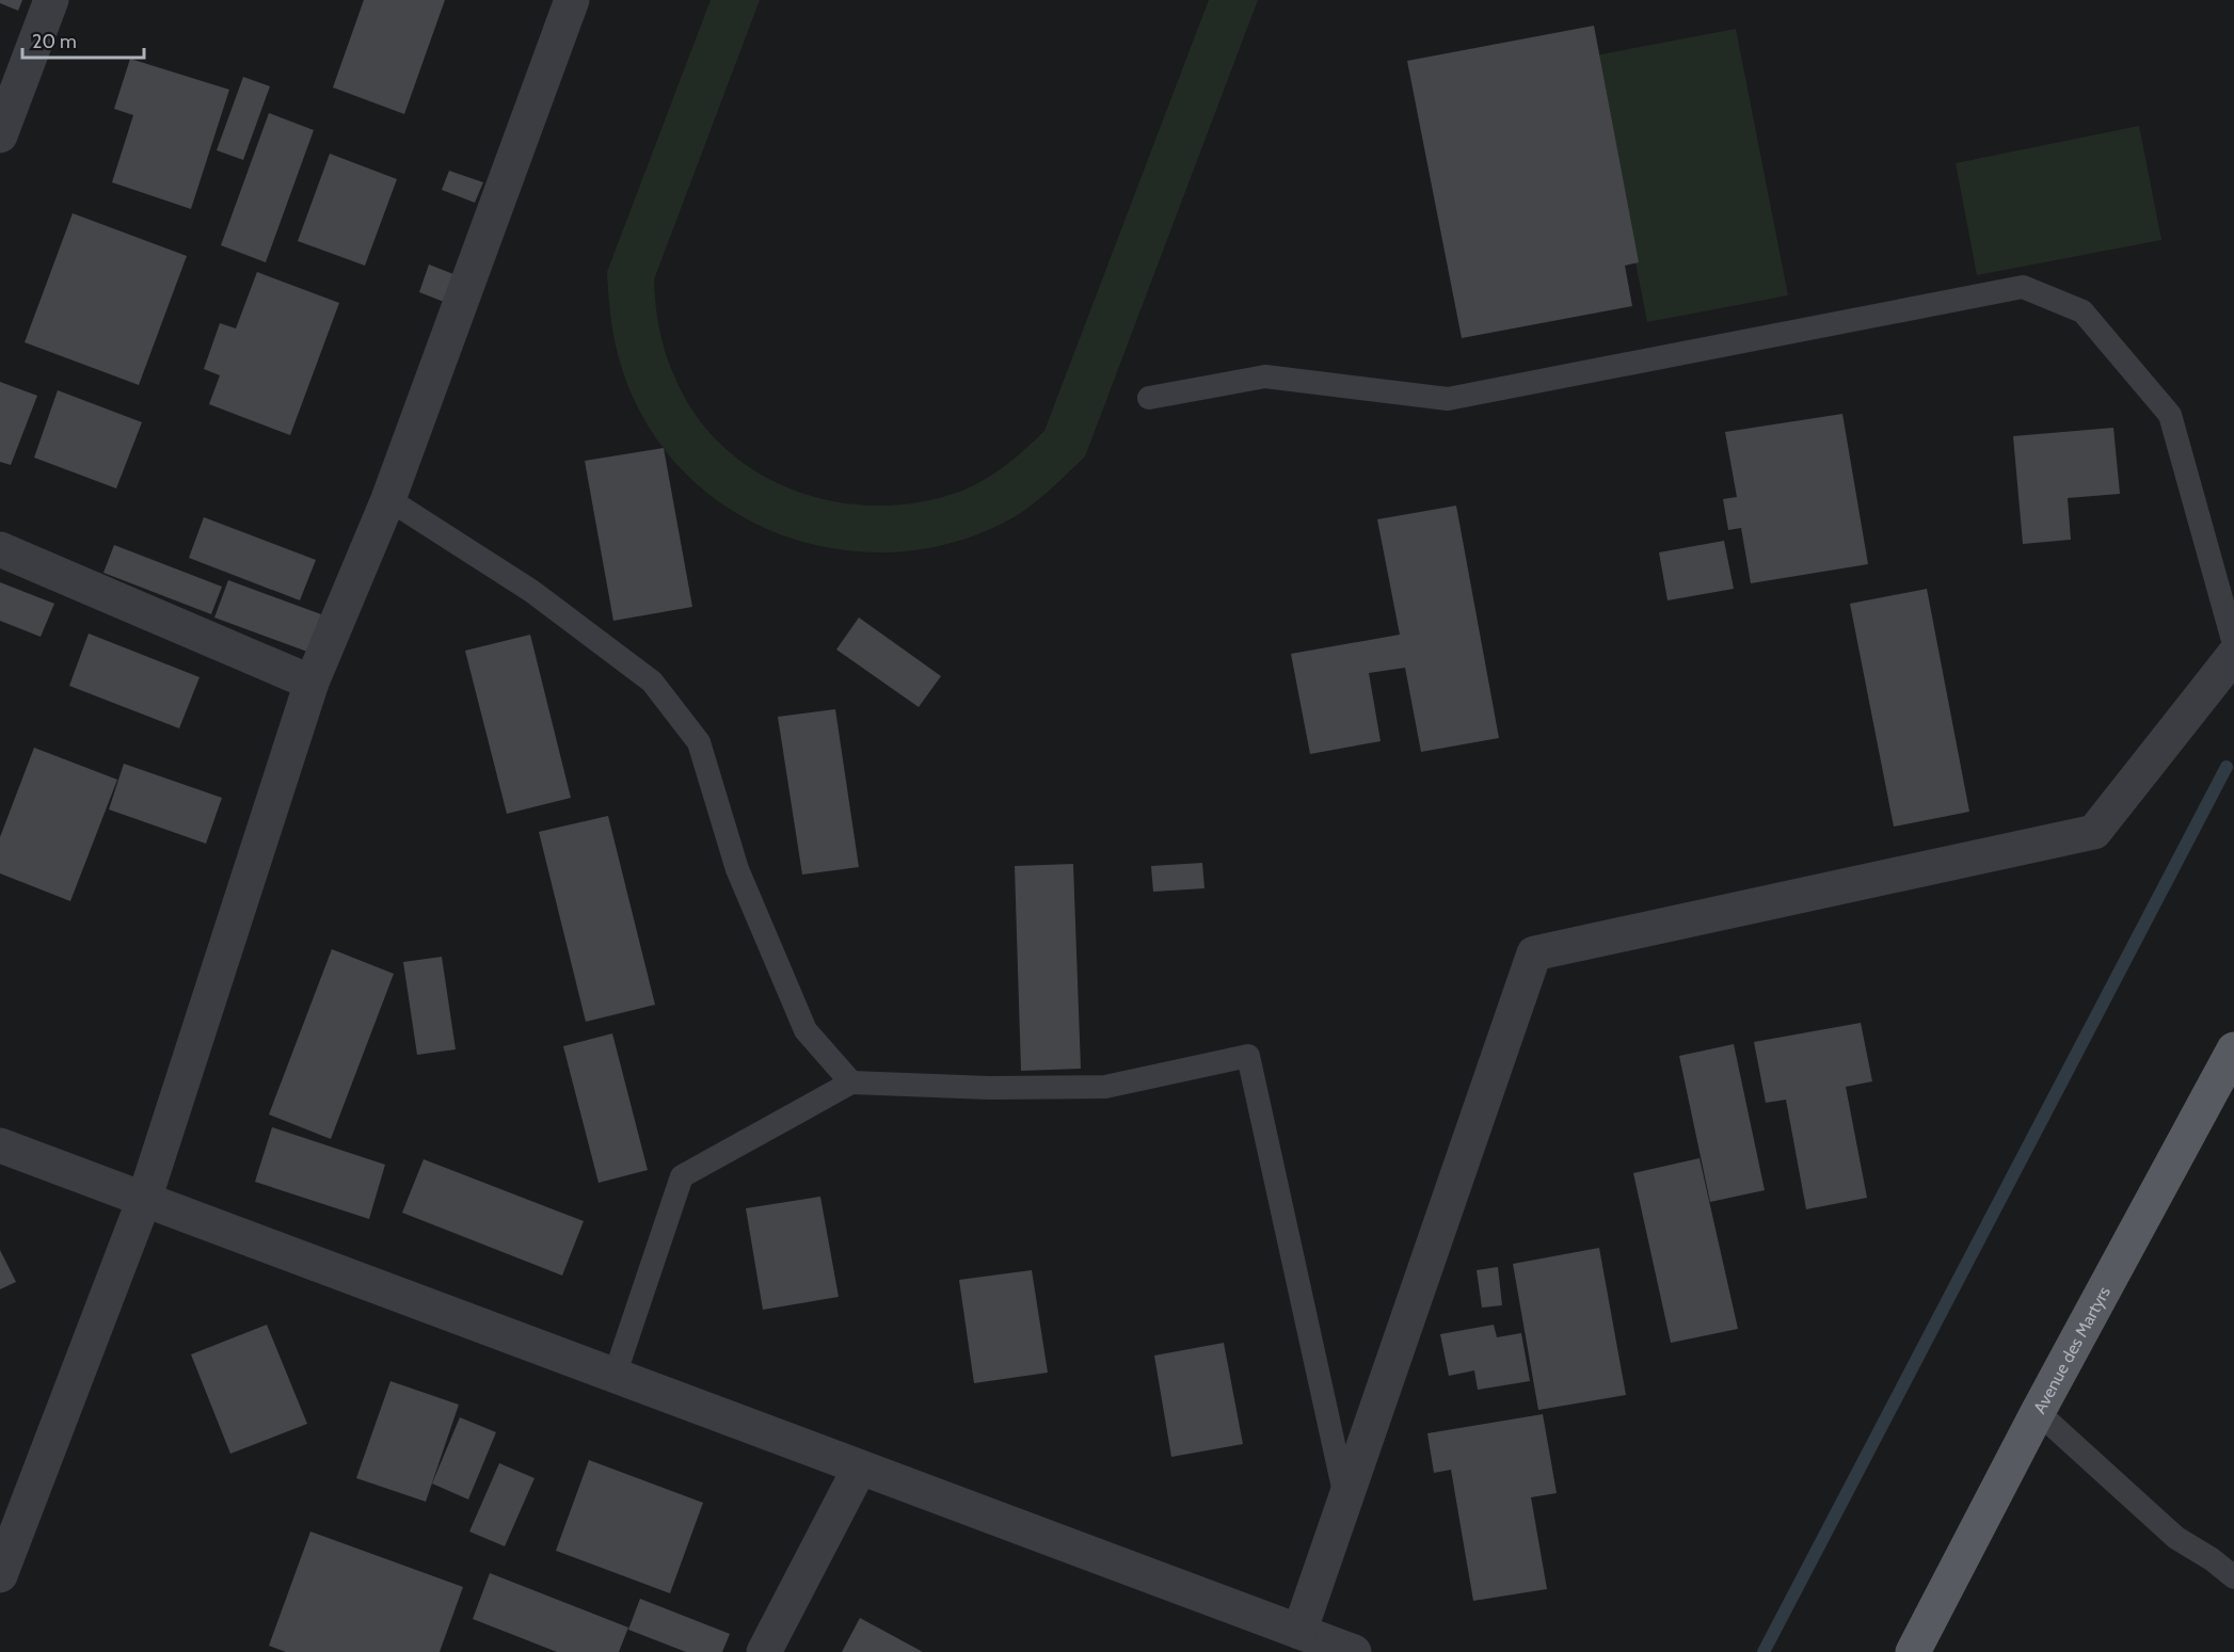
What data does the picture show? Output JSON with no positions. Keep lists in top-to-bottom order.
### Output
{
  "streets": {
    "main road": ["Avenue des Martyrs"]
  },
  "scale_bar": "20 m"
}
